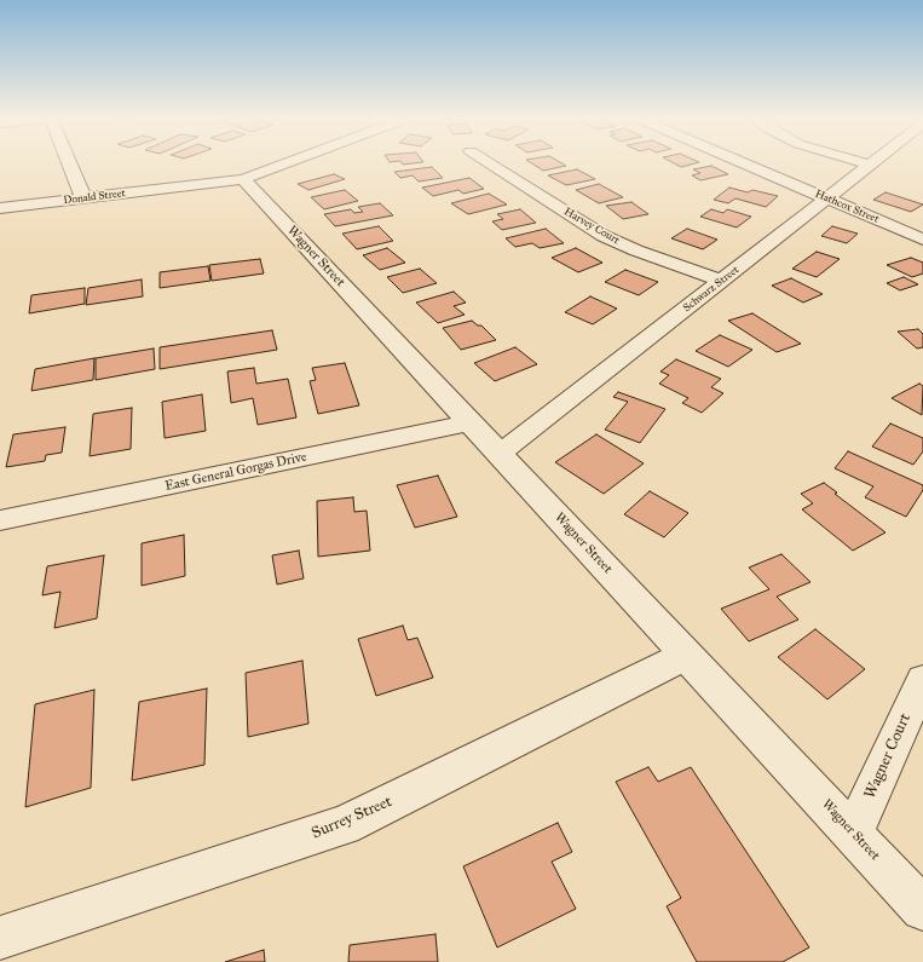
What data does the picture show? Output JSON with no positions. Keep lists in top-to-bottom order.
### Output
{
  "streets": {
    "street": [
      "Donald Street",
      "Hathcox Street",
      "Harvey Court",
      "Wagner Street",
      "Schwarz Street",
      "East General Gorgas Drive",
      "Wagner Court",
      "Surrey Street"
    ]
  },
  "crossings": [
    ["Donald Street", "Wagner Street"],
    ["Hathcox Street", "Schwarz Street"],
    ["Harvey Court", "Schwarz Street"],
    ["Wagner Street", "Schwarz Street"],
    ["Wagner Street", "East General Gorgas Drive"],
    ["Wagner Street", "Wagner Court"],
    ["Wagner Street", "Surrey Street"]
  ]
}
